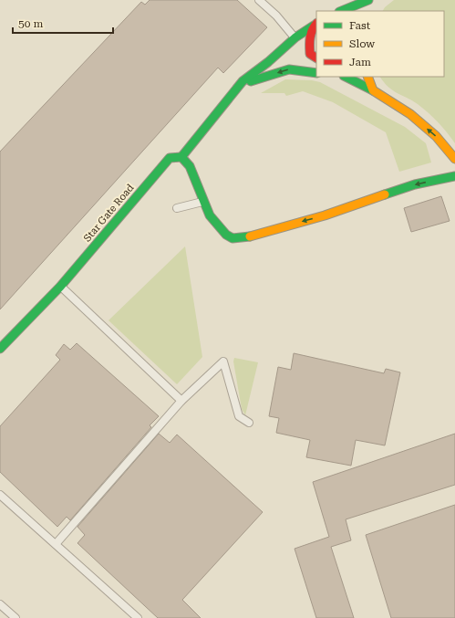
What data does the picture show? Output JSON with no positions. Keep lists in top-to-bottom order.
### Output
{
  "streets": {
    "street": ["Star Gate Road"]
  },
  "legend": ["Fast", "Slow", "Jam"],
  "scale_bar": "50 m"
}
